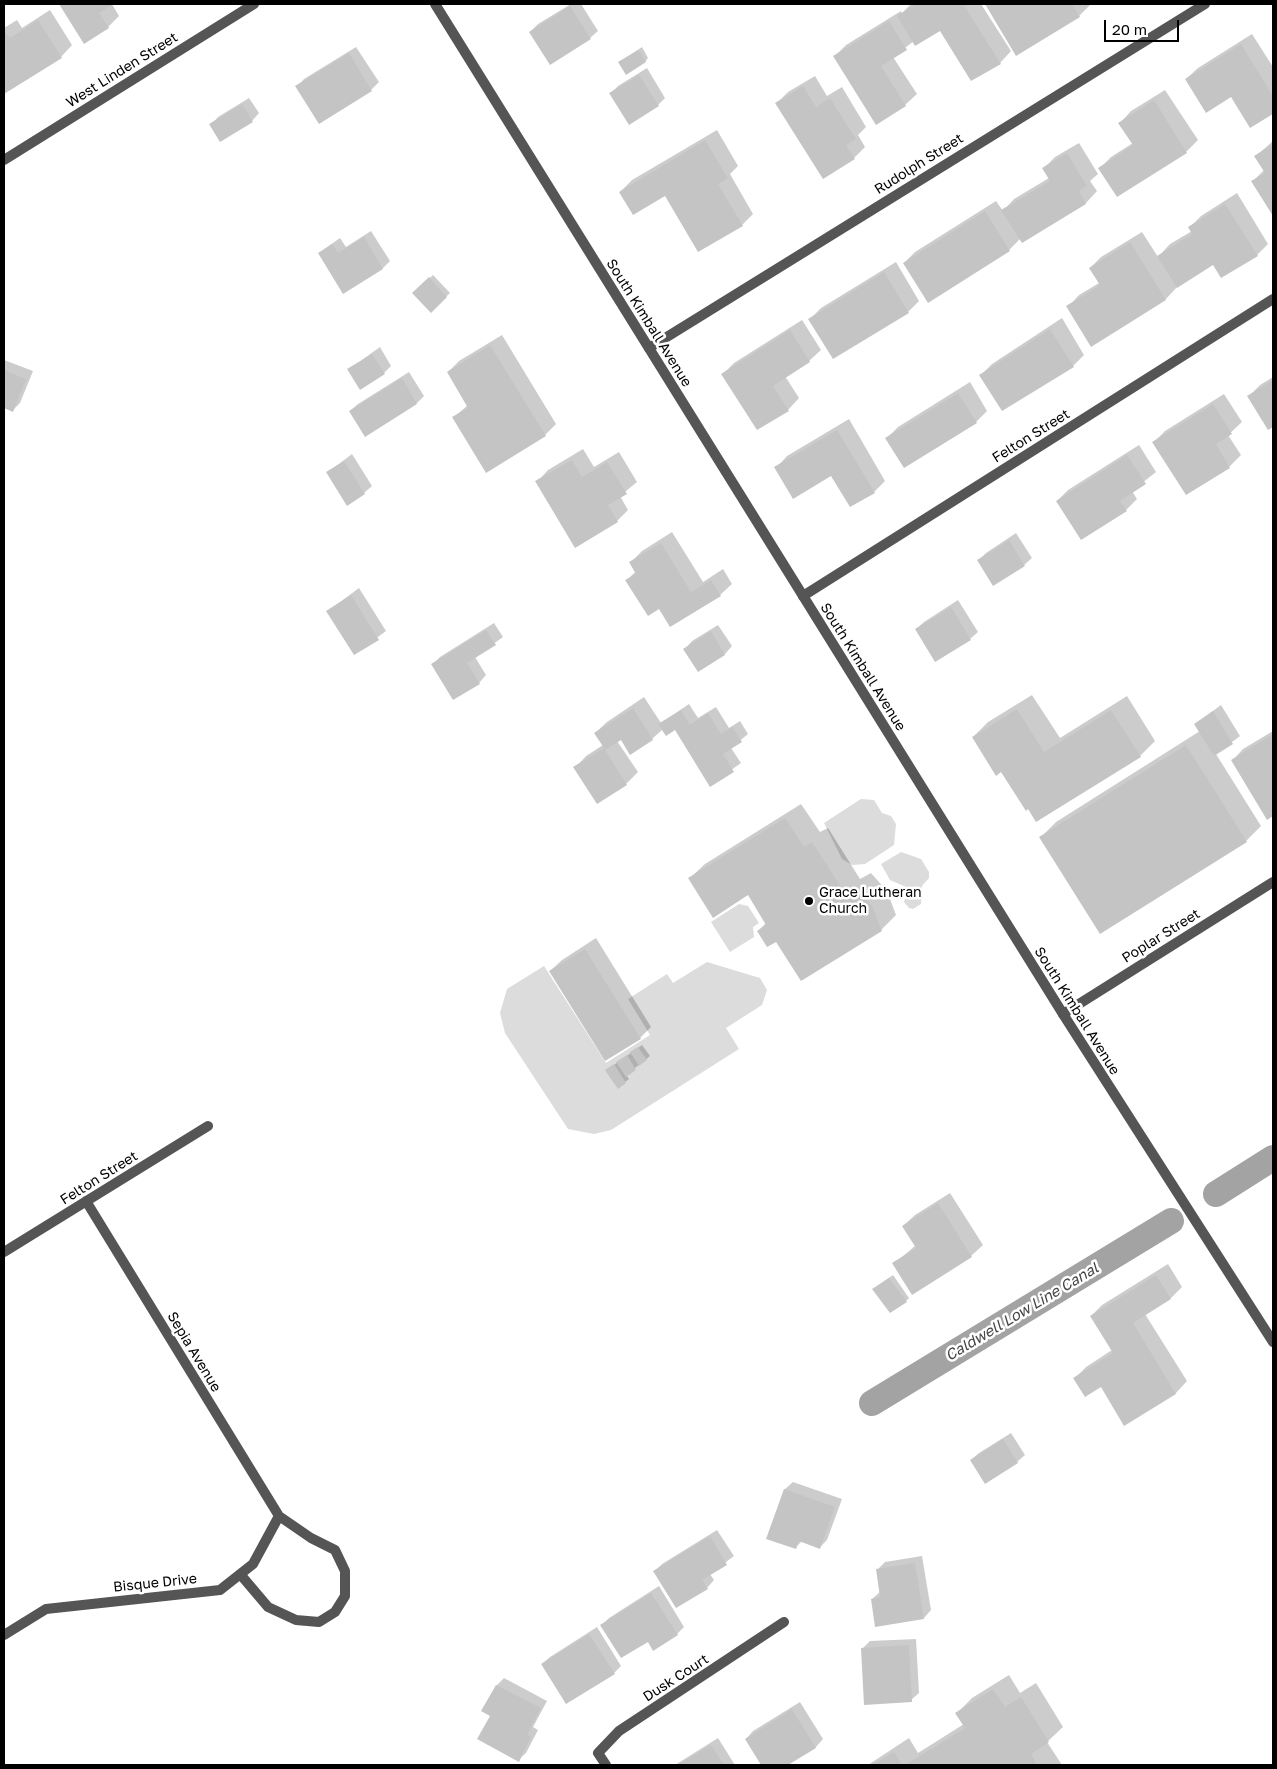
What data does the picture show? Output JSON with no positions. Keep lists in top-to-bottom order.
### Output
{
  "streets": {
    "street": [
      "West Linden Street",
      "Rudolph Street",
      "South Kimball Avenue",
      "Felton Street",
      "Poplar Street",
      "Sepia Avenue",
      "Bisque Drive",
      "Dusk Court"
    ]
  },
  "crossings": [
    ["Rudolph Street", "South Kimball Avenue"],
    ["South Kimball Avenue", "Felton Street"],
    ["South Kimball Avenue", "Poplar Street"],
    ["Felton Street", "Sepia Avenue"],
    ["Sepia Avenue", "Bisque Drive"]
  ],
  "water": ["Caldwell Low Line Canal"],
  "places": ["Grace Lutheran Church"],
  "scale_bar": "20 m"
}
